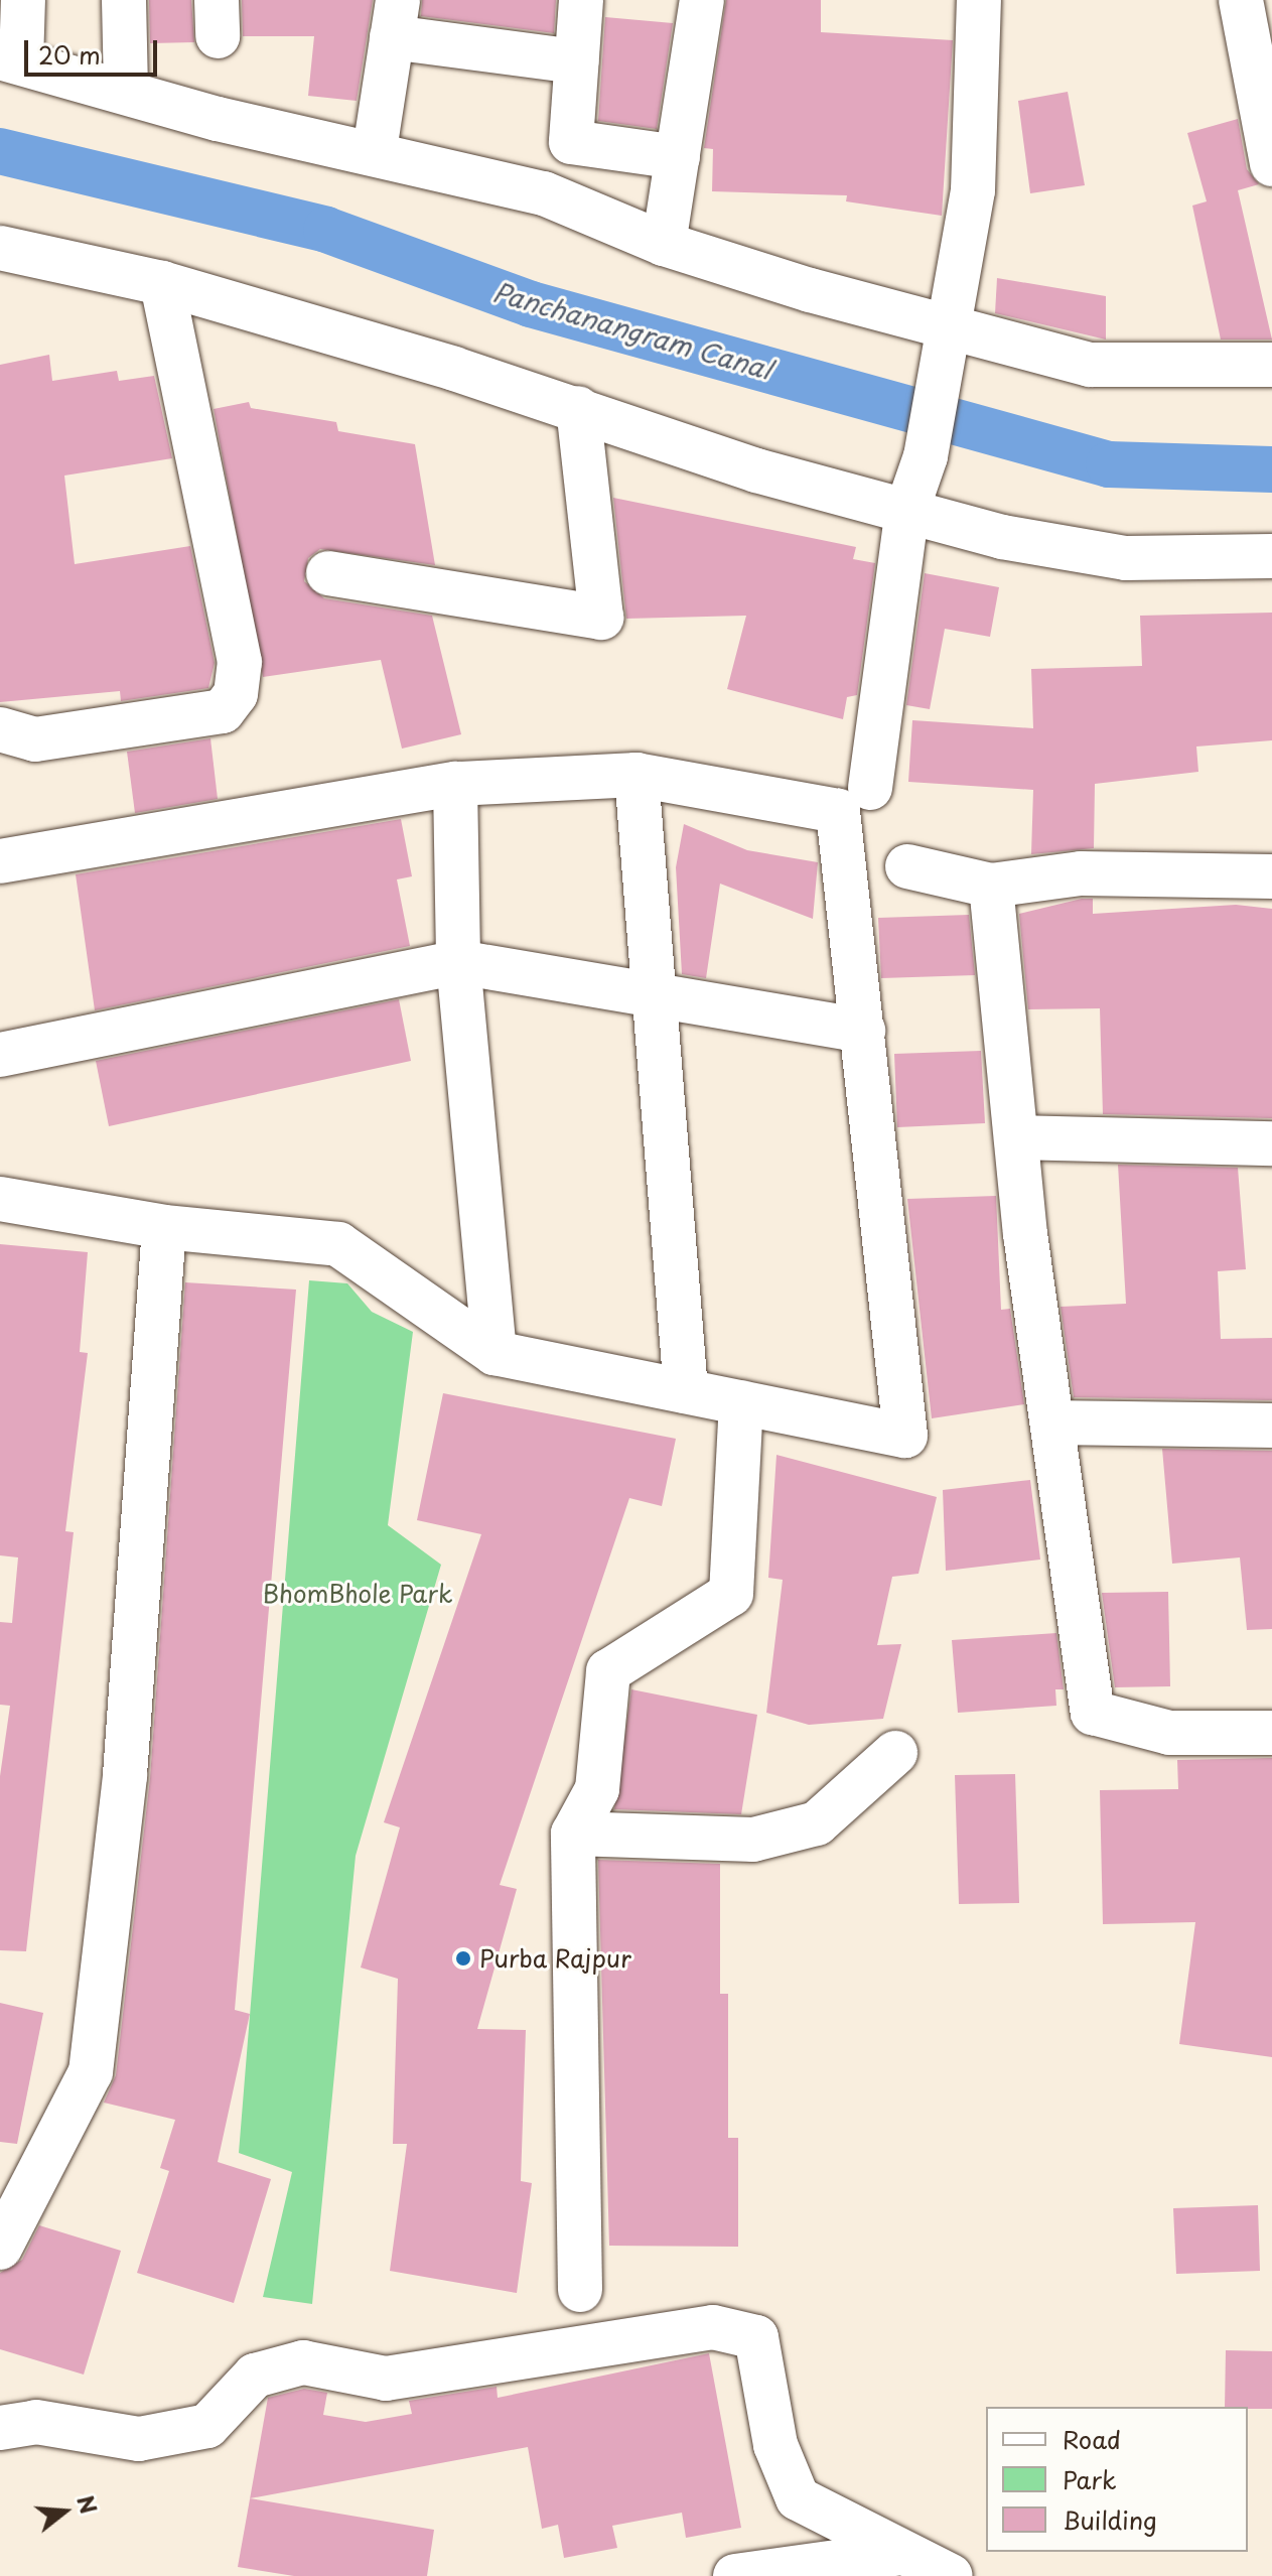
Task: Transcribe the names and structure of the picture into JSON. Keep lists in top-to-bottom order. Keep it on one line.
{"water":["Panchanangram Canal"],"parks":["BhomBhole Park"],"places":["Purba Rajpur"],"legend":["Road","Park","Building"],"scale_bar":"20 m","north":"right"}
